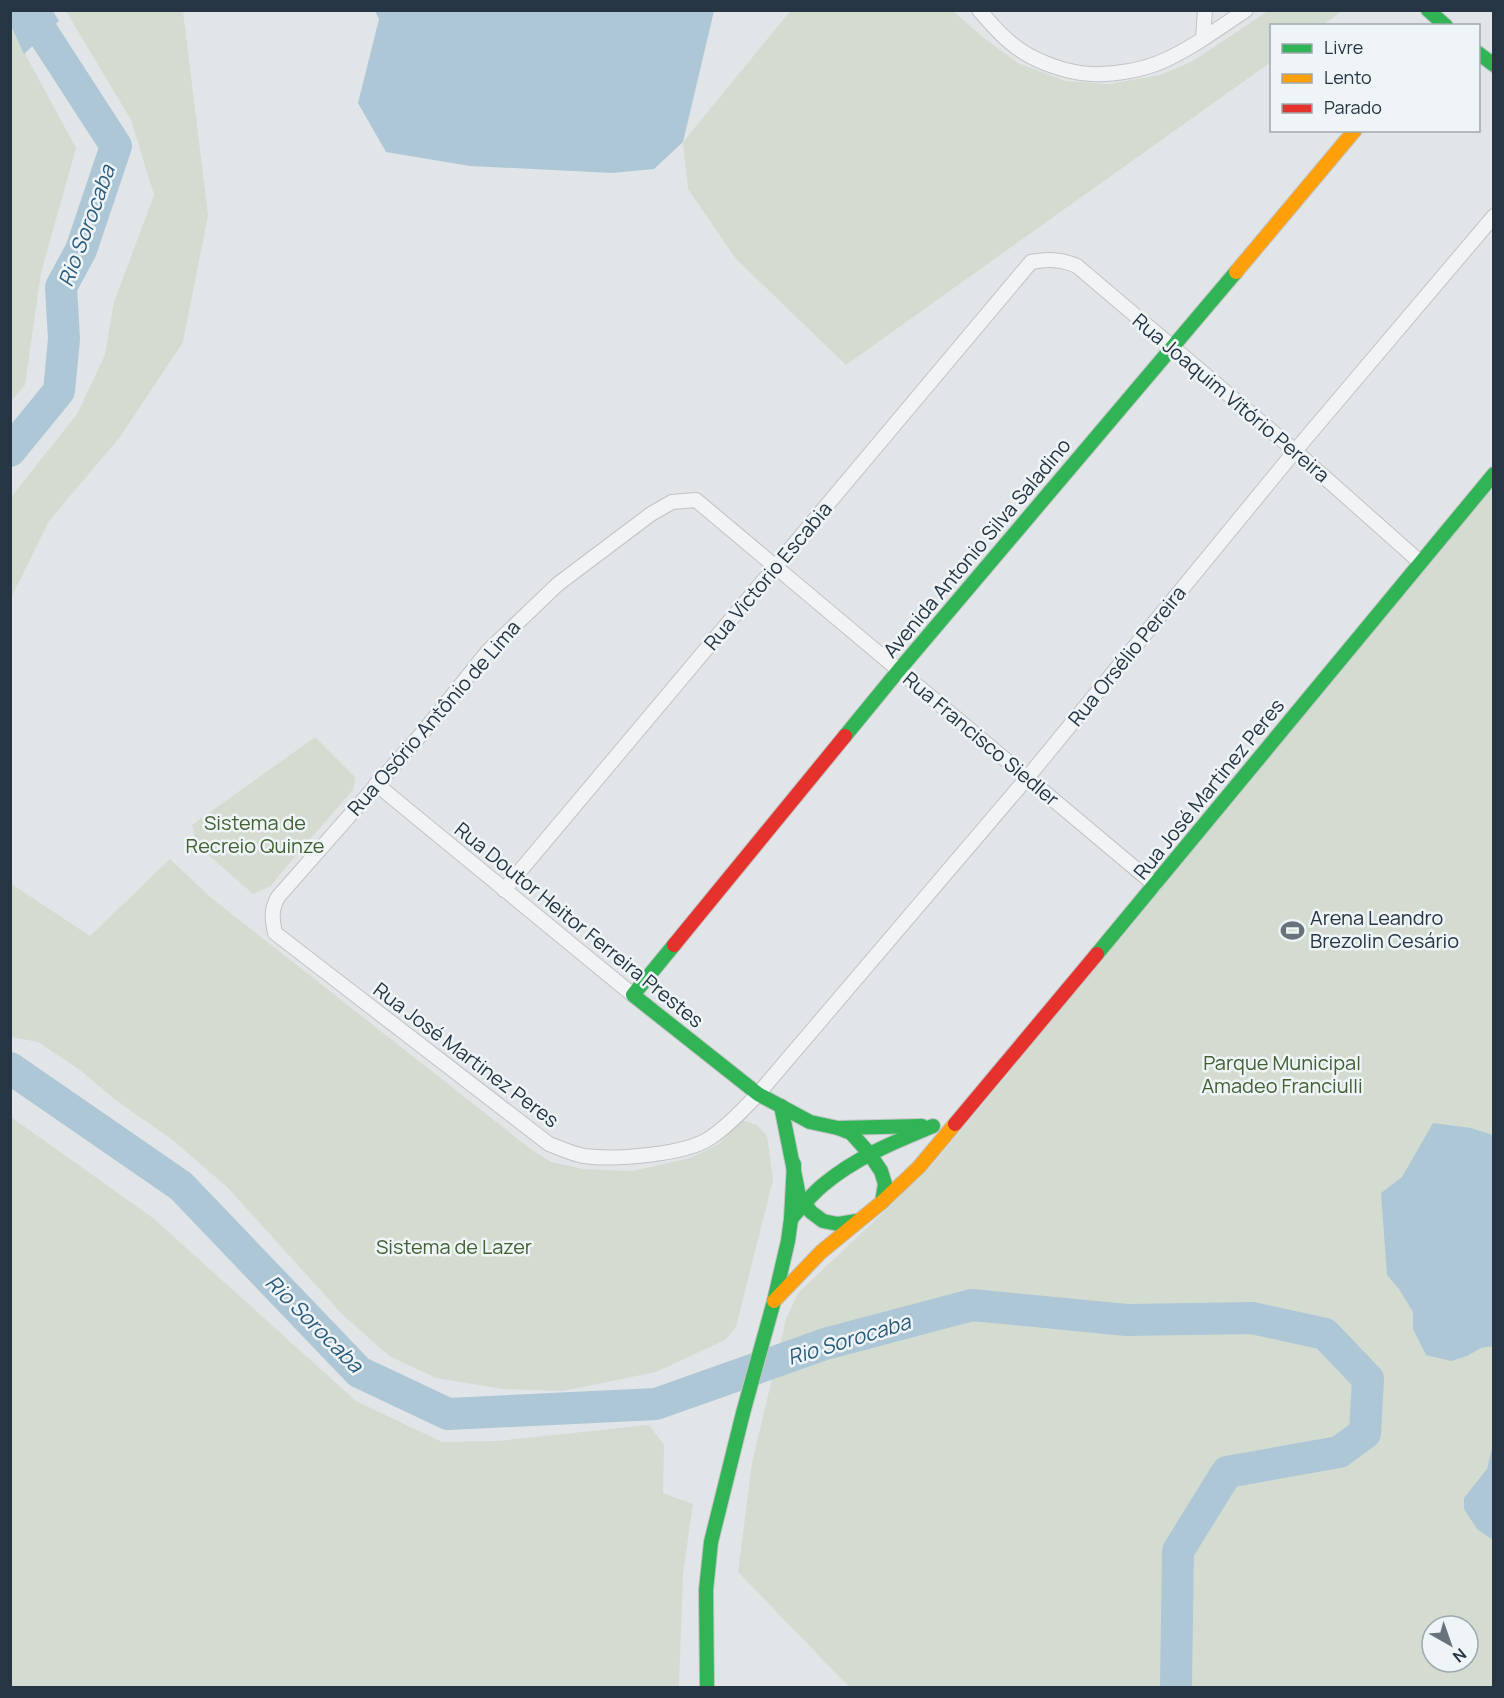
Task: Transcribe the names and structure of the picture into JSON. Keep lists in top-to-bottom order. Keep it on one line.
{"streets":{"main road":["Avenida Antonio Silva Saladino","Rua José Martinez Peres","Rua Doutor Heitor Ferreira Prestes"],"street":["Rua Joaquim Vitório Pereira","Rua Victorio Escabia","Rua Orsélio Pereira","Rua Osório Antônio de Lima","Rua Francisco Siedler"]},"crossings":[["Rua Joaquim Vitório Pereira","Avenida Antonio Silva Saladino"],["Rua Joaquim Vitório Pereira","Rua Victorio Escabia"],["Rua Joaquim Vitório Pereira","Rua Orsélio Pereira"],["Rua Joaquim Vitório Pereira","Rua José Martinez Peres"],["Avenida Antonio Silva Saladino","Rua Francisco Siedler"],["Avenida Antonio Silva Saladino","Rua Doutor Heitor Ferreira Prestes"],["Rua Victorio Escabia","Rua Francisco Siedler"],["Rua Victorio Escabia","Rua Doutor Heitor Ferreira Prestes"],["Rua Orsélio Pereira","Rua Francisco Siedler"],["Rua Orsélio Pereira","Rua José Martinez Peres"],["Rua Orsélio Pereira","Rua Doutor Heitor Ferreira Prestes"],["Rua Osório Antônio de Lima","Rua Francisco Siedler"],["Rua Osório Antônio de Lima","Rua José Martinez Peres"],["Rua Osório Antônio de Lima","Rua Doutor Heitor Ferreira Prestes"],["Rua Francisco Siedler","Rua José Martinez Peres"],["Rua José Martinez Peres","Rua Doutor Heitor Ferreira Prestes"]],"water":["Rio Sorocaba"],"parks":["Sistema de Recreio Quinze","Parque Municipal Amadeo Franciulli","Sistema de Lazer"],"places":{"sports":["Arena Leandro Brezolin Cesário"]},"legend":["Livre","Lento","Parado"],"north":"bottom right"}
